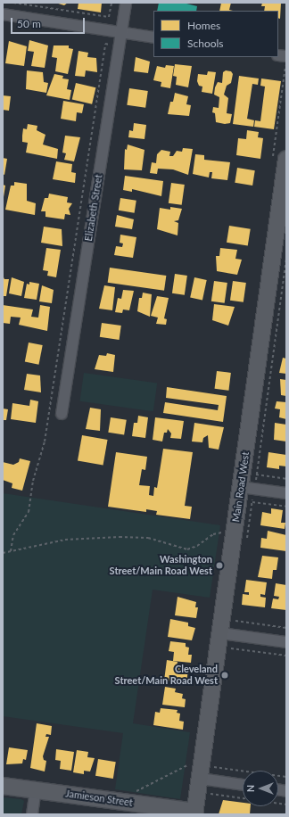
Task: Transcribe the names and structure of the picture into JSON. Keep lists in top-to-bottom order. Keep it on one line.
{"streets":{"main road":["Main Road West","Jamieson Street"],"street":["Elizabeth Street"]},"crossings":[["Main Road West","Jamieson Street"]],"places":["Washington Street/Main Road West","Cleveland Street/Main Road West"],"legend":["Homes","Schools"],"scale_bar":"50 m","north":"left"}
